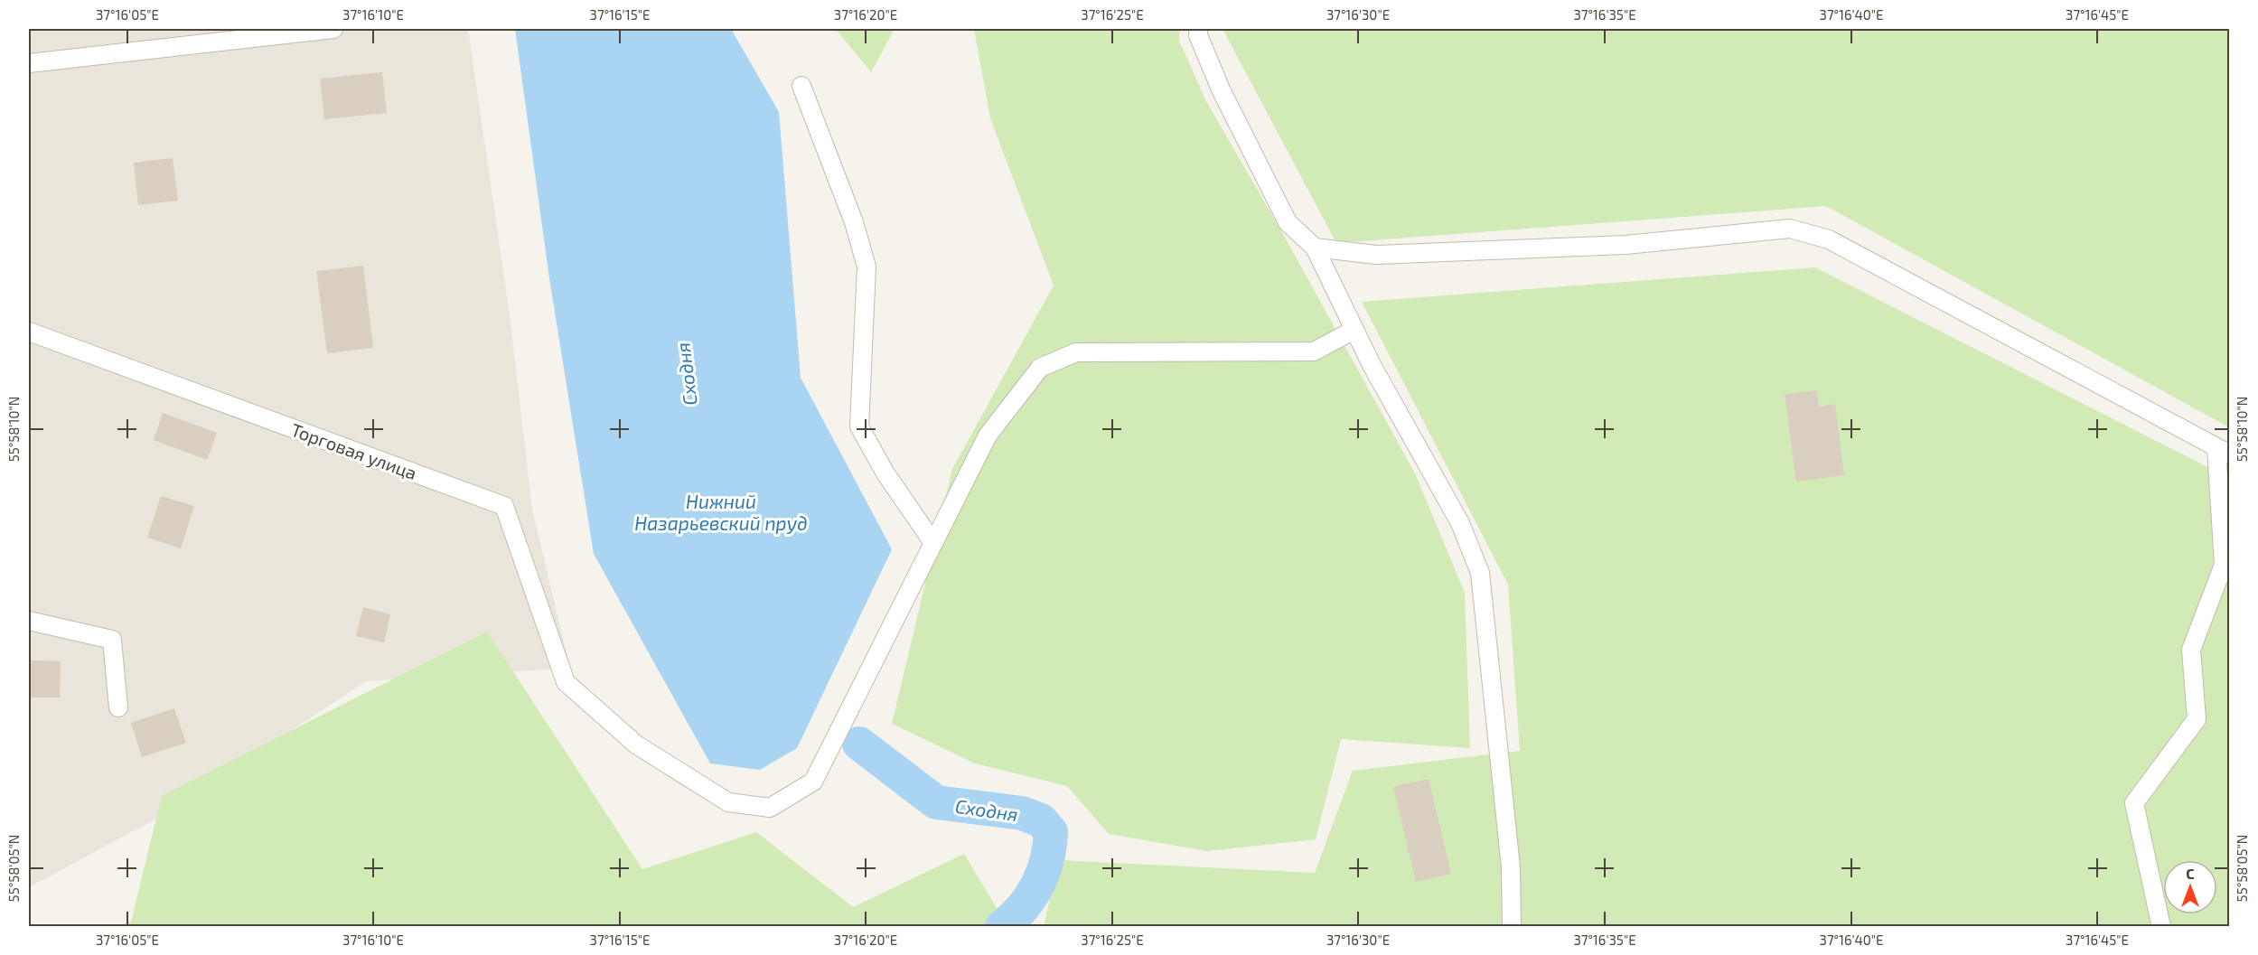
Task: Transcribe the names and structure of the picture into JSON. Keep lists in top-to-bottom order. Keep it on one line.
{"streets":{"street":["Торговая улица"]},"water":["Сходня","Нижний Назарьевский пруд"],"north":"top","coordinates":["37°16'05\"E","37°16'10\"E","37°16'15\"E","37°16'20\"E","37°16'25\"E","37°16'30\"E","37°16'35\"E","37°16'40\"E","37°16'45\"E","55°58'10\"N","55°58'05\"N"]}
